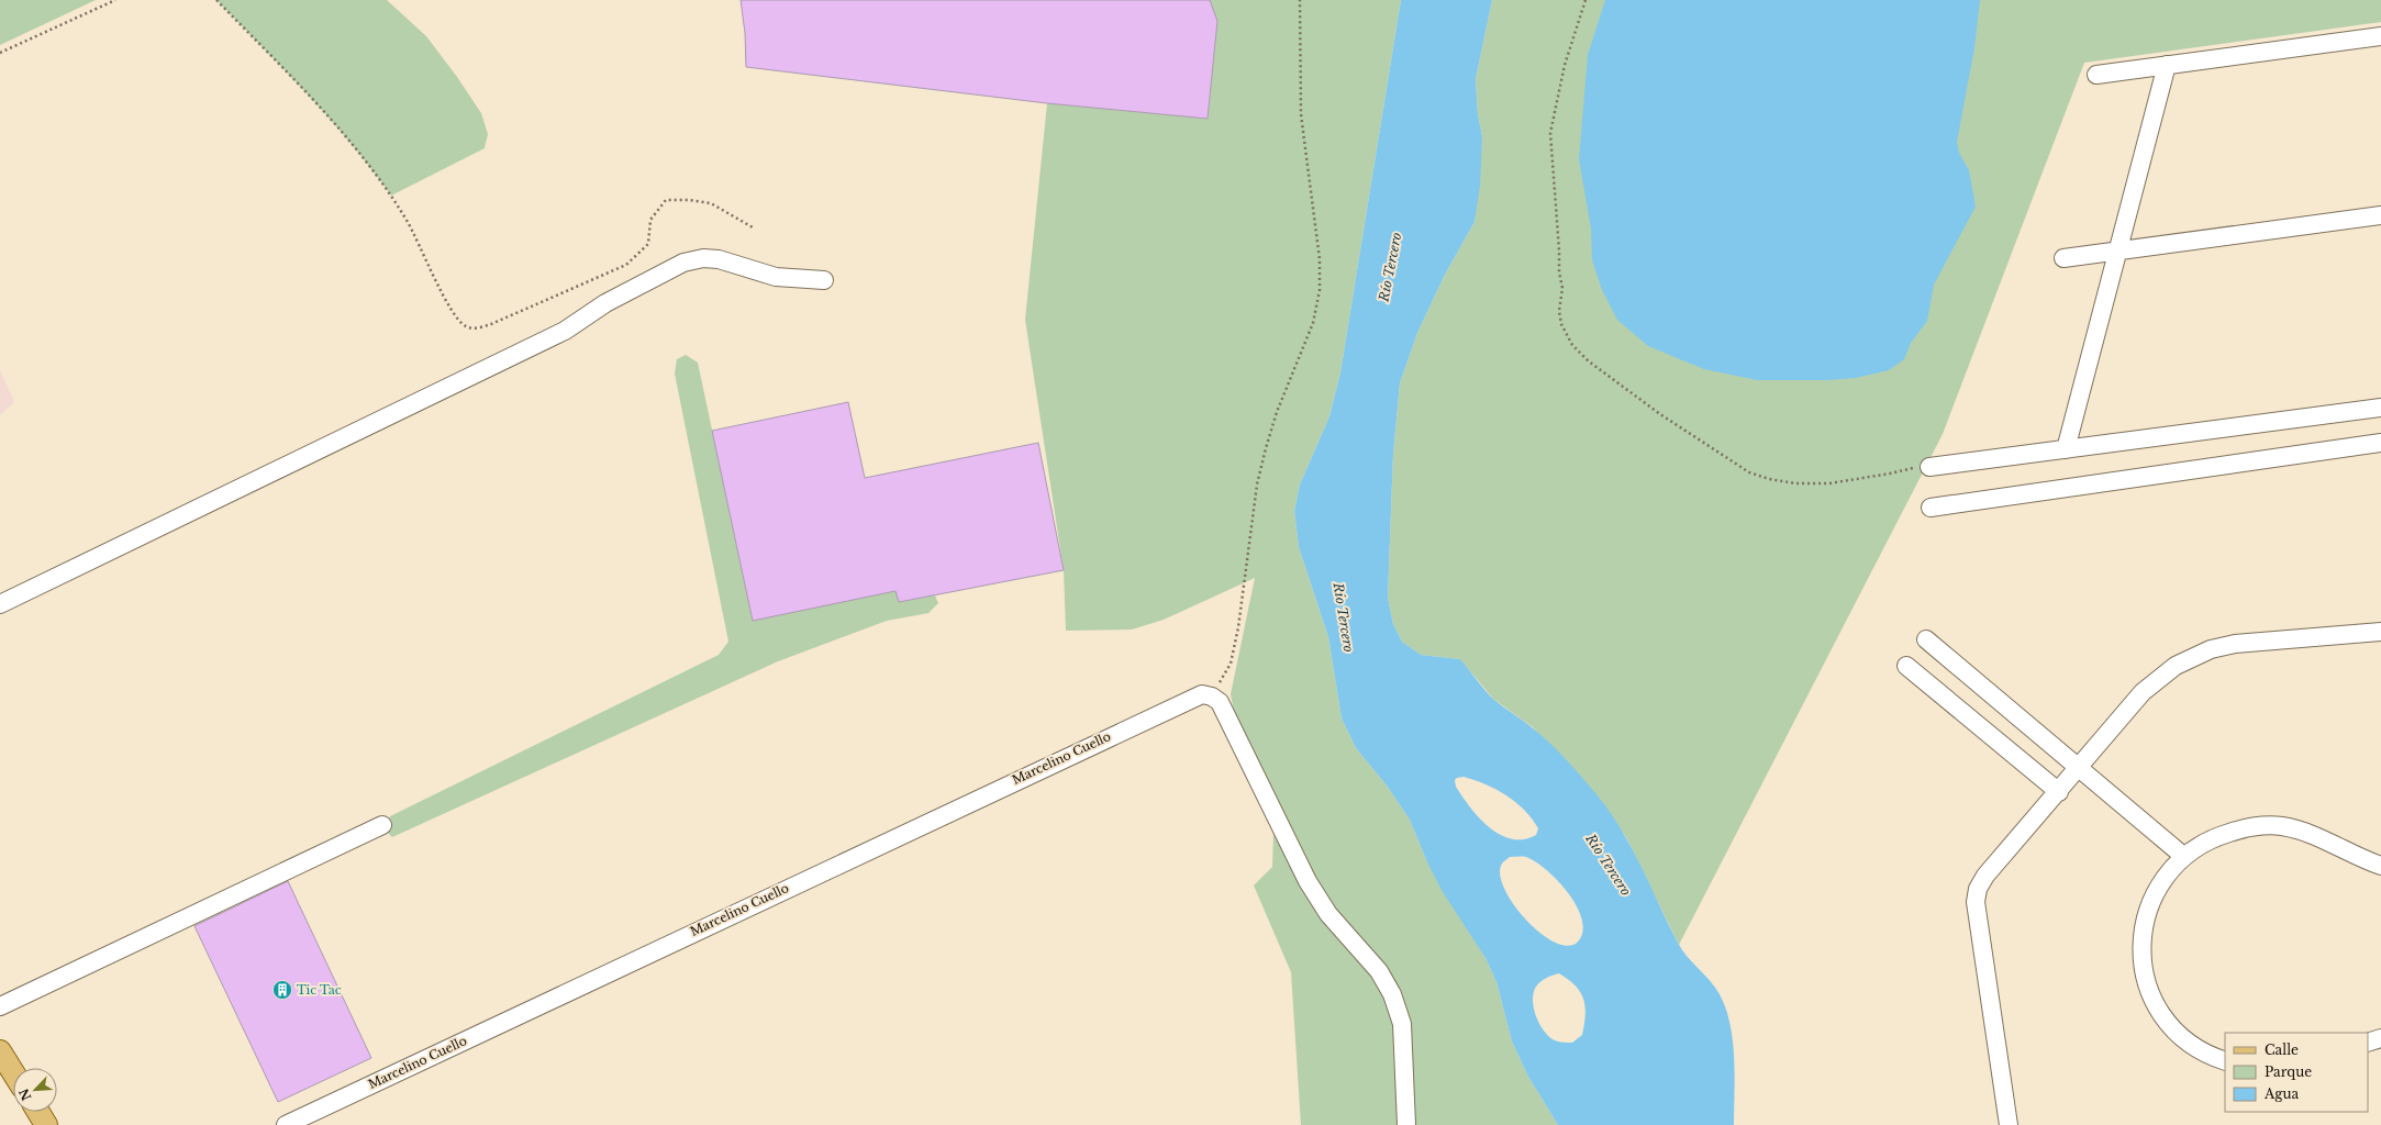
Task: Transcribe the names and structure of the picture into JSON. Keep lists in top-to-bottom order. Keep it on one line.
{"streets":{"street":["Marcelino Cuello"]},"water":["Río Tercero"],"places":{"building":["Tic Tac"]},"legend":["Calle","Parque","Agua"],"north":"bottom left"}
